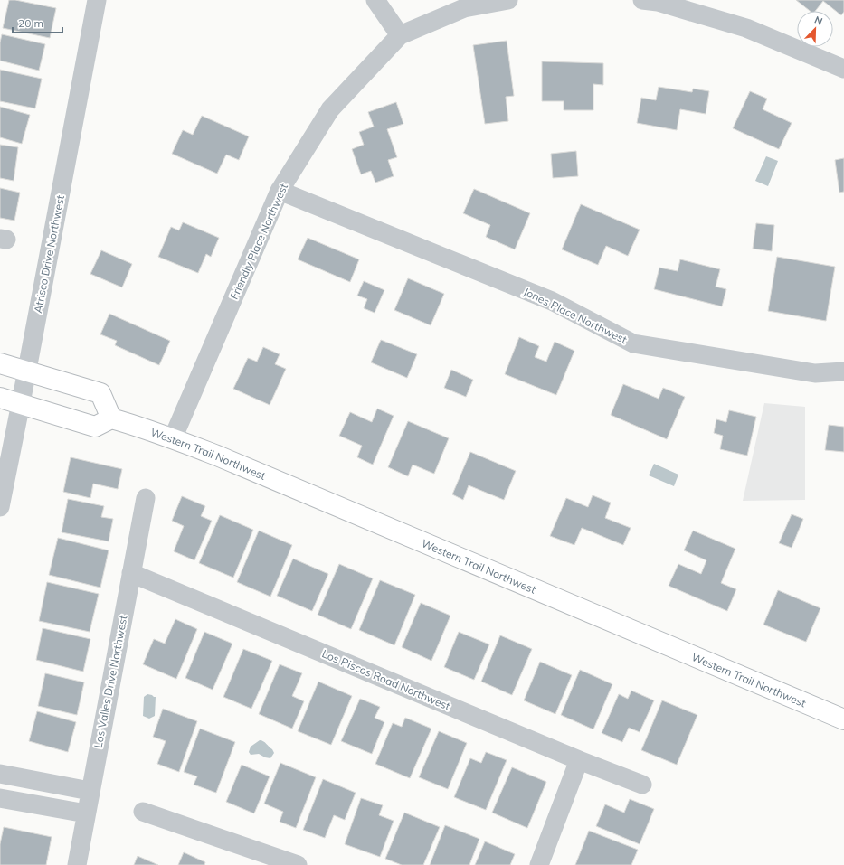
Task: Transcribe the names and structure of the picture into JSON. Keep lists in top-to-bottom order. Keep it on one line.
{"streets":{"main road":["Western Trail Northwest"],"street":["Friendly Place Northwest","Atrisco Drive Northwest","Jones Place Northwest","Los Riscos Road Northwest","Los Valles Drive Northwest"]},"crossings":[["Friendly Place Northwest","Jones Place Northwest"],["Friendly Place Northwest","Western Trail Northwest"],["Los Riscos Road Northwest","Los Valles Drive Northwest"]],"scale_bar":"20 m","north":"top right"}
